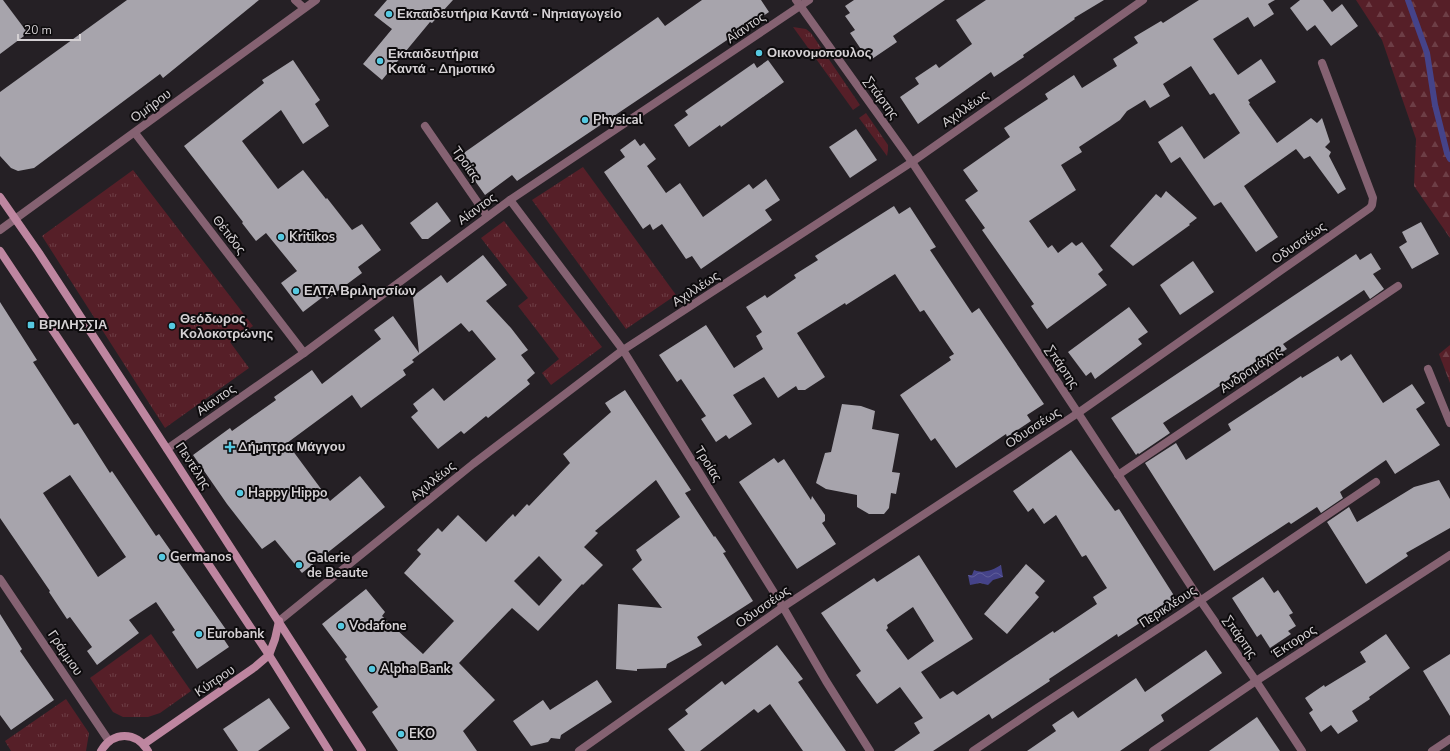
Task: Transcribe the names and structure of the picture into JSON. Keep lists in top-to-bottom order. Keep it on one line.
{"streets":{"main road":["Πεντέλης","Κύπρου"],"street":["Αίαντος","Σπάρτης","Ομήρου","Αχιλλέως","Τροίας","Θέτιδος","Οδυσσέως","Ανδρομάχης","Περικλέους","Έκτορος","Γράμμου"]},"crossings":[["Αίαντος","Σπάρτης"],["Αίαντος","Τροίας"],["Αίαντος","Θέτιδος"],["Αίαντος","Πεντέλης"],["Σπάρτης","Αχιλλέως"],["Σπάρτης","Οδυσσέως"],["Σπάρτης","Ανδρομάχης"],["Σπάρτης","Περικλέους"],["Σπάρτης","Έκτορος"],["Ομήρου","Θέτιδος"],["Ομήρου","Πεντέλης"],["Αχιλλέως","Τροίας"],["Αχιλλέως","Πεντέλης"],["Αχιλλέως","Κύπρου"],["Τροίας","Οδυσσέως"],["Πεντέλης","Κύπρου"]],"places":{"other":["Εκπαιδευτήρια Καντά - Νηπιαγωγείο","Οικονομοπουλος","Εκπαιδευτήρια Καντά - Δημοτικό","Physical","Kritikos","ΕΛΤΑ Βριλησσίων","Θεόδωρος Κολοκοτρώνης","Happy Hippo","Germanos","Galerie de Beaute","Vodafone","Eurobank","Alpha Bank","EKO"],"transit":["ΒΡΙΛΗΣΣΙΑ"],"health":["Δήμητρα Μάγγου"]},"scale_bar":"20 m"}
